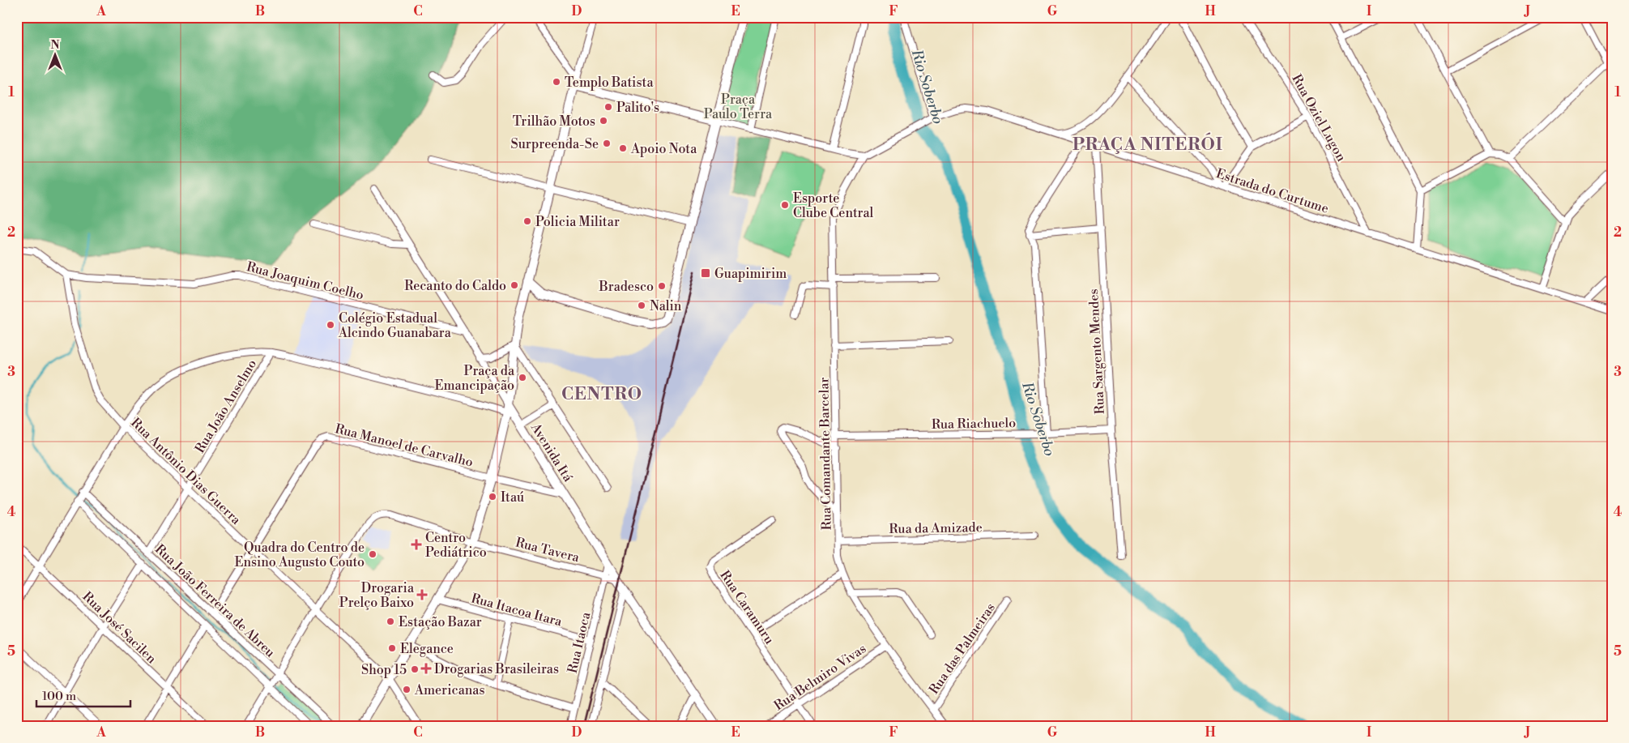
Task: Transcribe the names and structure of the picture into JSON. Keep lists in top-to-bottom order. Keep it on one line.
{"streets":{"main road":["Avenida Itá"],"street":["Rua Oziel Lugon","Estrada do Curtume","Rua Joaquim Coelho","Rua Sargento Mendes","Rua João Anselmo","Rua Riachuelo","Rua Manoel de Carvalho","Rua Comandante Barcelar","Rua Antônio Dias Guerra","Rua da Amizade","Rua Tavera","Rua João Ferreira de Abreu","Rua Caramuru","Rua Itacoa Itara","Rua José Sacilen","Rua Itaoca","Rua das Palmeiras","Rua Belmiro Vivas"]},"crossings":[["Rua Oziel Lugon","Estrada do Curtume"],["Estrada do Curtume","Rua Sargento Mendes"],["Estrada do Curtume","Rua Comandante Barcelar"],["Rua Joaquim Coelho","Avenida Itá"],["Rua Joaquim Coelho","Rua Antônio Dias Guerra"],["Rua Sargento Mendes","Rua Riachuelo"],["Rua João Anselmo","Rua Antônio Dias Guerra"],["Rua João Anselmo","Rua João Ferreira de Abreu"],["Rua Riachuelo","Rua Comandante Barcelar"],["Rua Manoel de Carvalho","Rua Antônio Dias Guerra"],["Rua Manoel de Carvalho","Rua João Ferreira de Abreu"],["Avenida Itá","Rua Tavera"],["Avenida Itá","Rua Itaoca"],["Rua Comandante Barcelar","Rua da Amizade"],["Rua Comandante Barcelar","Rua das Palmeiras"],["Rua Comandante Barcelar","Rua Belmiro Vivas"],["Rua Antônio Dias Guerra","Rua Tavera"],["Rua Tavera","Rua João Ferreira de Abreu"],["Rua Tavera","Rua Itaoca"],["Rua Caramuru","Rua Belmiro Vivas"],["Rua Itacoa Itara","Rua Itaoca"]],"districts":["PRAÇA NITERÓI","CENTRO"],"water":["Rio Soberbo"],"parks":["Praça Paulo Terra"],"places":{"other":["Templo Batista","Palito's","Trilhão Motos","Surpreenda-Se","Apoio Nota","Esporte Clube Central","Policia Militar","Recanto do Caldo","Bradesco","Nalin","Colégio Estadual Alcindo Guanabara","Praça da Emancipação","Itaú","Quadra do Centro de Ensino Augusto Couto","Estação Bazar","Elegance","Shop 15","Americanas"],"transit":["Guapimirim"],"health":["Centro Pediátrico","Drogaria Prelço Baixo","Drogarias Brasileiras"]},"scale_bar":"100 m","north":"top","grid":{"columns":["A","B","C","D","E","F","G","H","I","J"],"rows":["1","2","3","4","5"]}}
